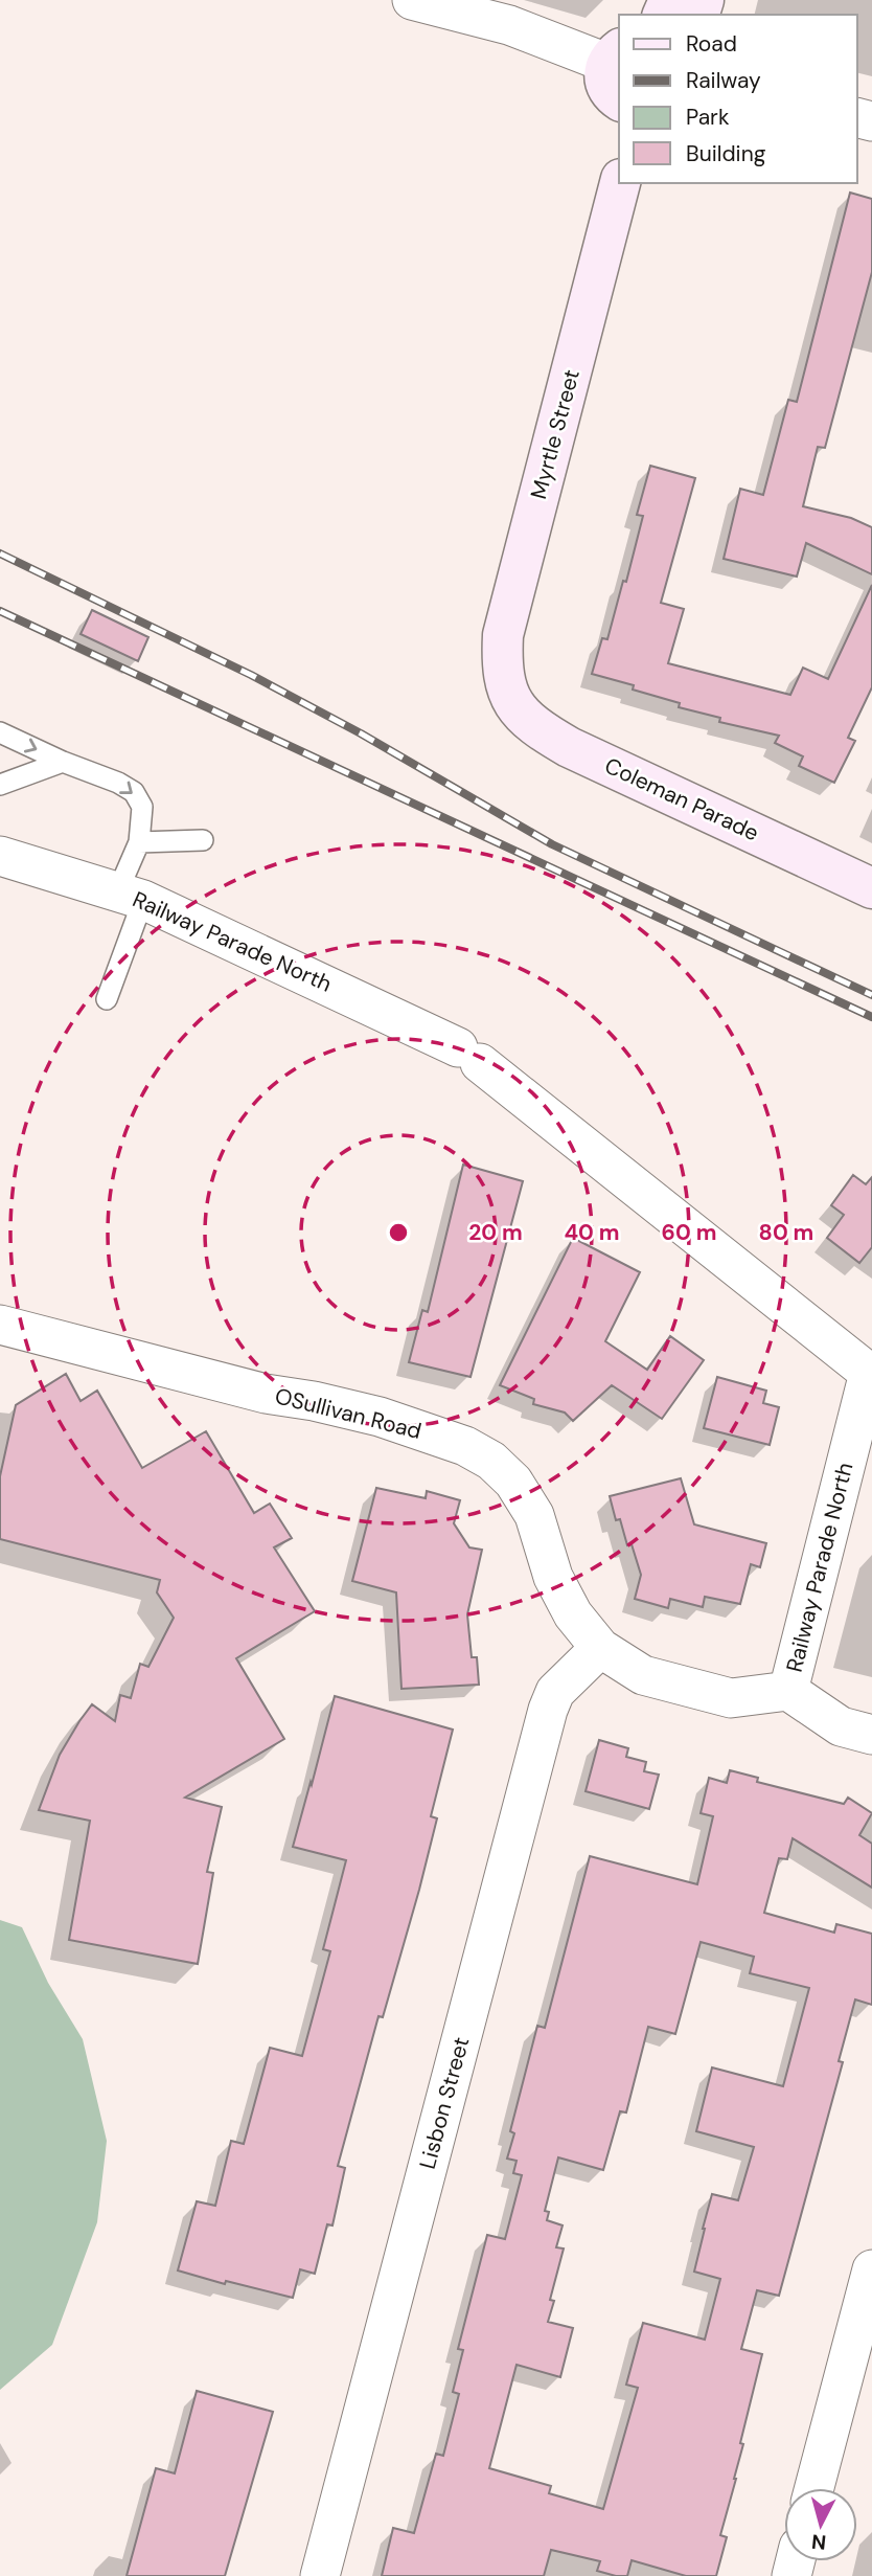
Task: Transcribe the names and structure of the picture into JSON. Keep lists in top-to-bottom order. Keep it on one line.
{"streets":{"street":["Myrtle Street","Coleman Parade","Railway Parade North","OSullivan Road","Lisbon Street"]},"crossings":[["Myrtle Street","Coleman Parade"],["Railway Parade North","OSullivan Road"],["OSullivan Road","Lisbon Street"]],"legend":["Road","Railway","Park","Building"],"north":"bottom","rings":["20 m","40 m","60 m","80 m"]}
